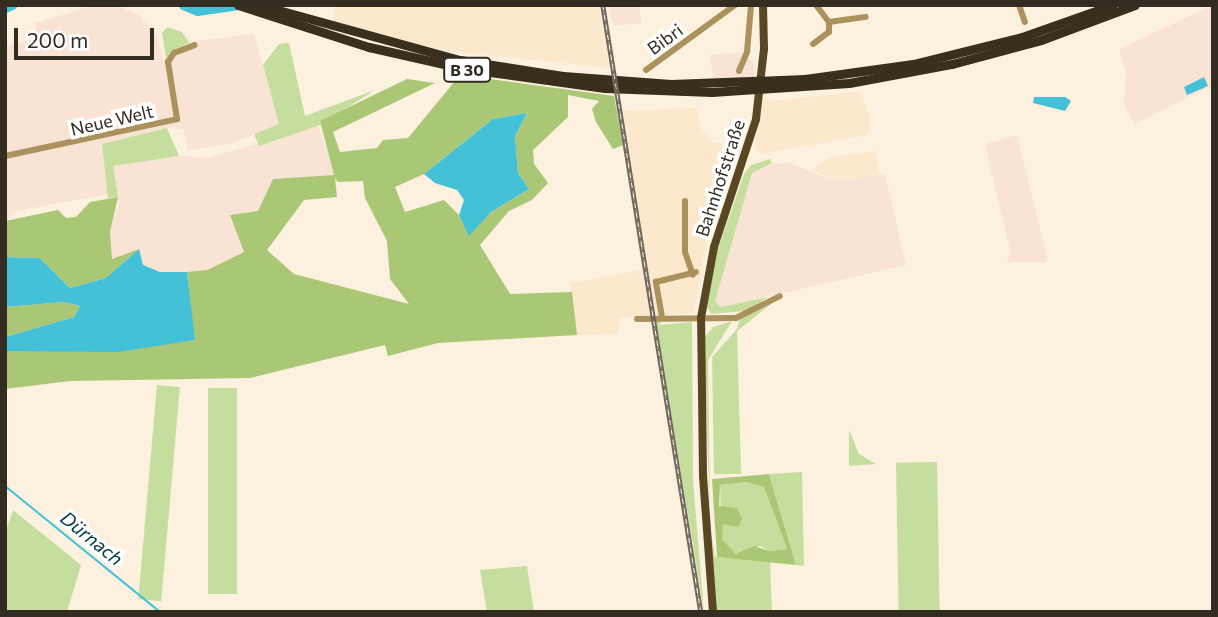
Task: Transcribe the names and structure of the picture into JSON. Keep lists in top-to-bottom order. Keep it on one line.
{"streets":{"highway":["B 30"],"main road":["Bahnhofstraße"],"street":["Bibri","Neue Welt"]},"water":["Dürnach"],"scale_bar":"200 m"}
